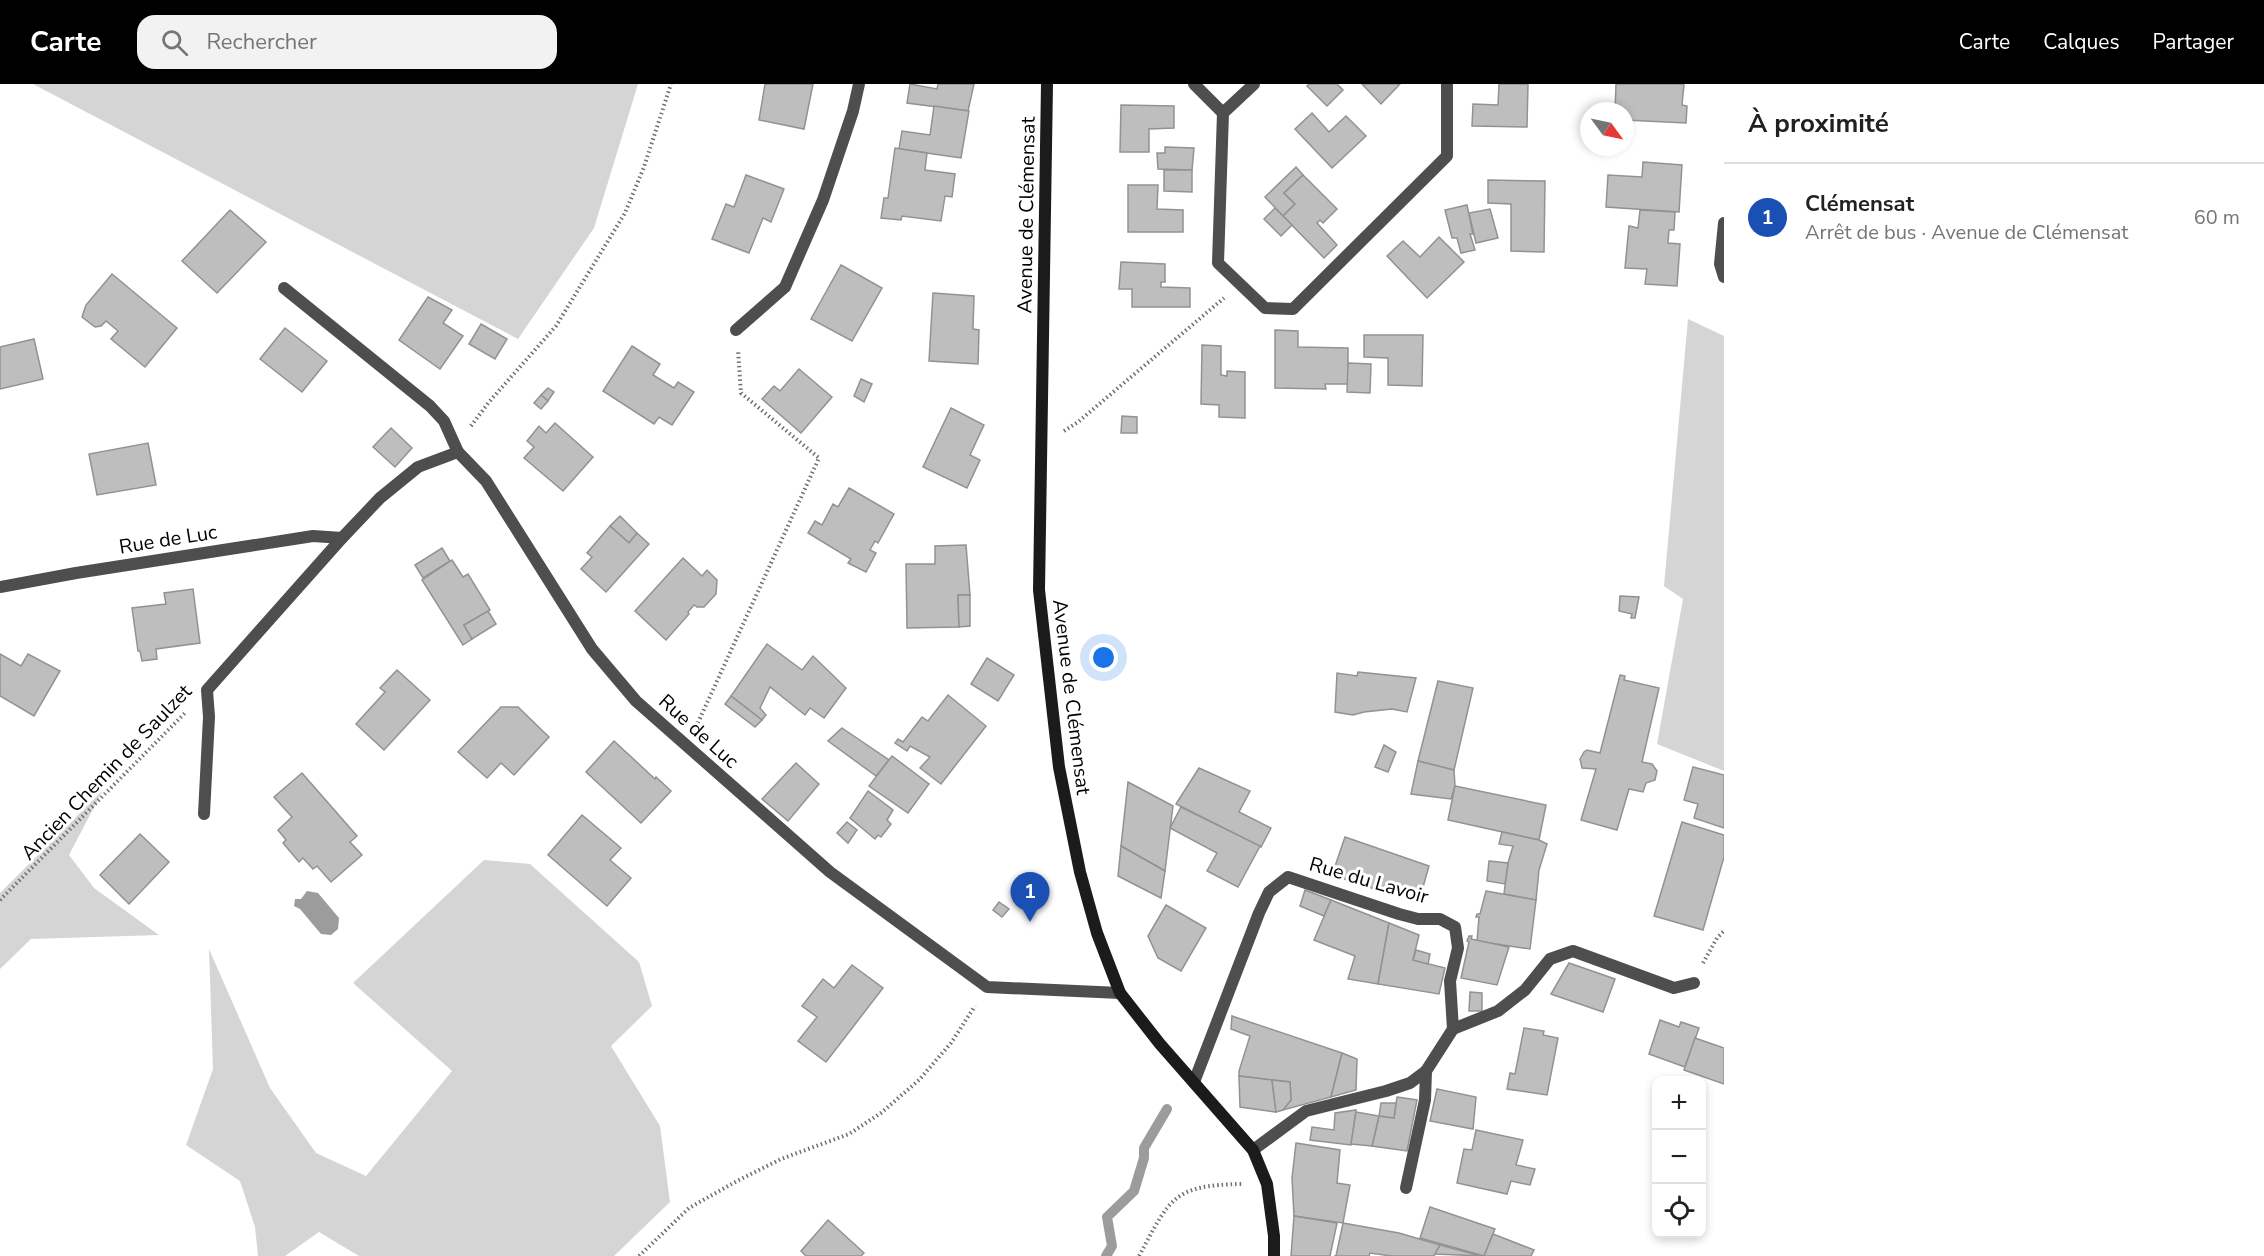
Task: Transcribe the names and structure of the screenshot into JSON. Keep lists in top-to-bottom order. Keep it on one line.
{"streets":{"main road":["Avenue de Clémensat"],"street":["Rue de Luc","Rue du Lavoir"],"path":["Ancien Chemin de Saulzet"]},"crossings":[["Avenue de Clémensat","Rue du Lavoir"]],"north":"bottom right","page":{"header":"Carte","search":"Rechercher","nav":["Carte","Calques","Partager"],"heading":"À proximité","list":[{"mark":"1","name":"Clémensat","note":"Arrêt de bus · Avenue de Clémensat","value":"60 m"}],"pins":"1","map_buttons":["+","−"]}}
